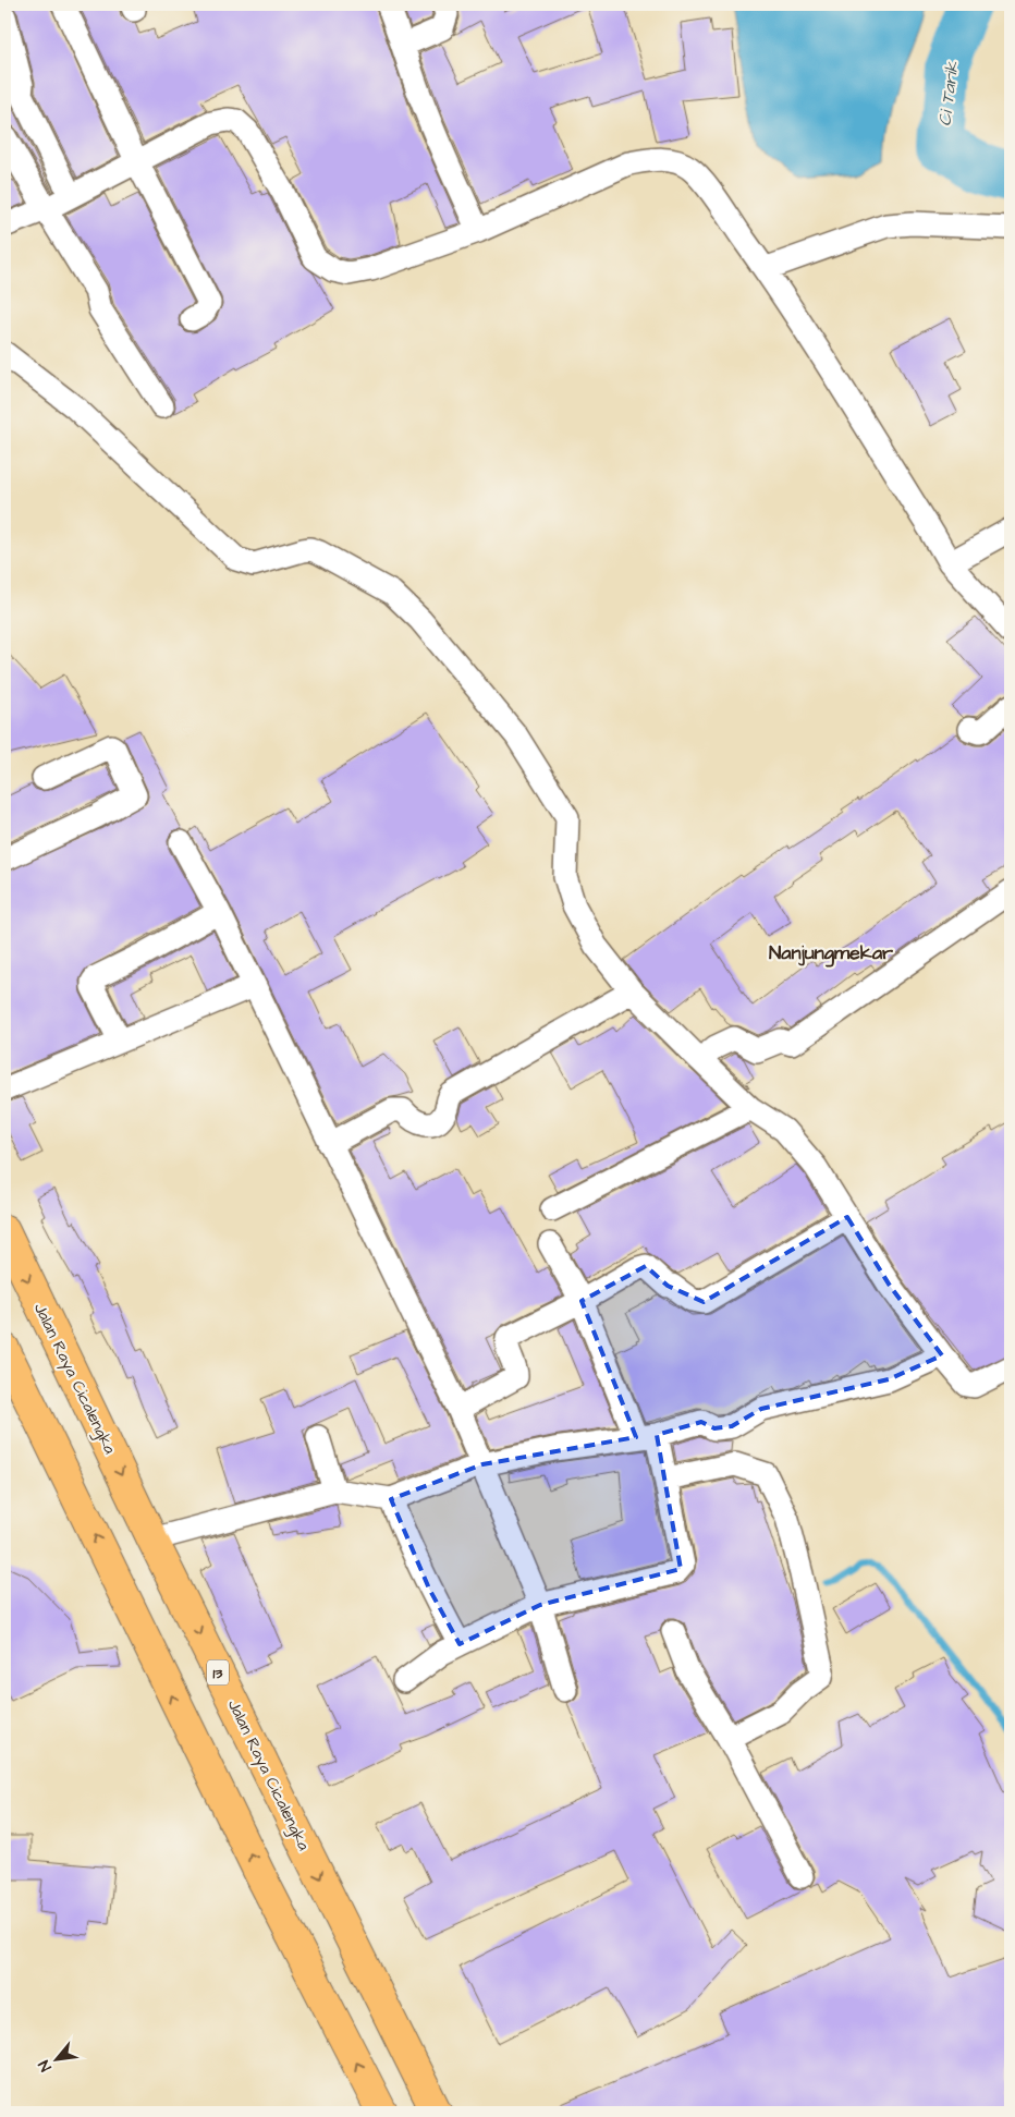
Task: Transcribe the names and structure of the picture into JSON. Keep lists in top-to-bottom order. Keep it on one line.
{"streets":{"highway":["Jalan Raya Cicalengka","13"]},"districts":["Nanjungmekar"],"water":["Ci Tarik"],"north":"bottom left"}
